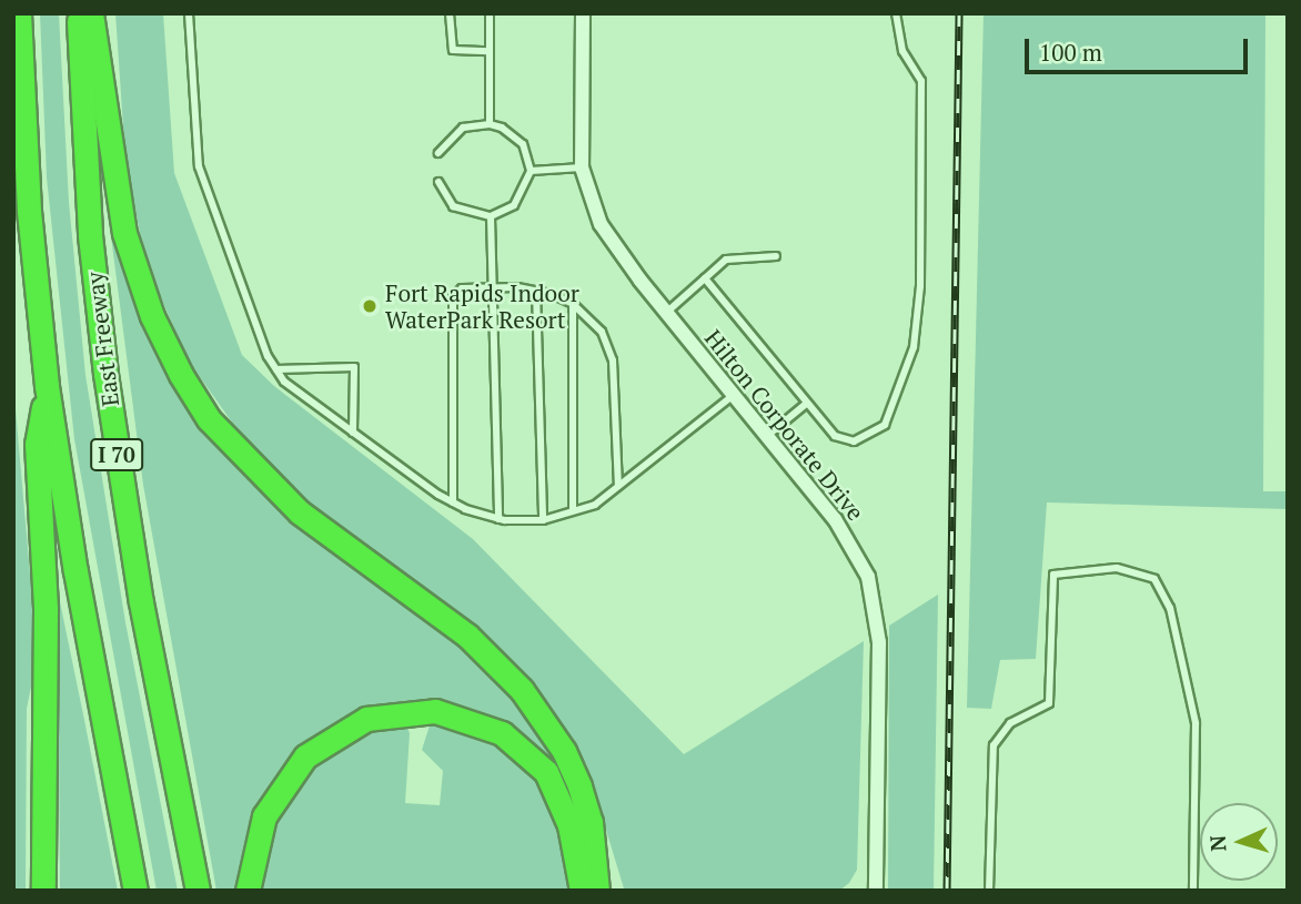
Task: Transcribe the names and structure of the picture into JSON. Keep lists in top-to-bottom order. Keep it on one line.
{"streets":{"highway":["East Freeway","I 70"],"street":["Hilton Corporate Drive"]},"places":["Fort Rapids Indoor WaterPark Resort"],"scale_bar":"100 m","north":"left"}
